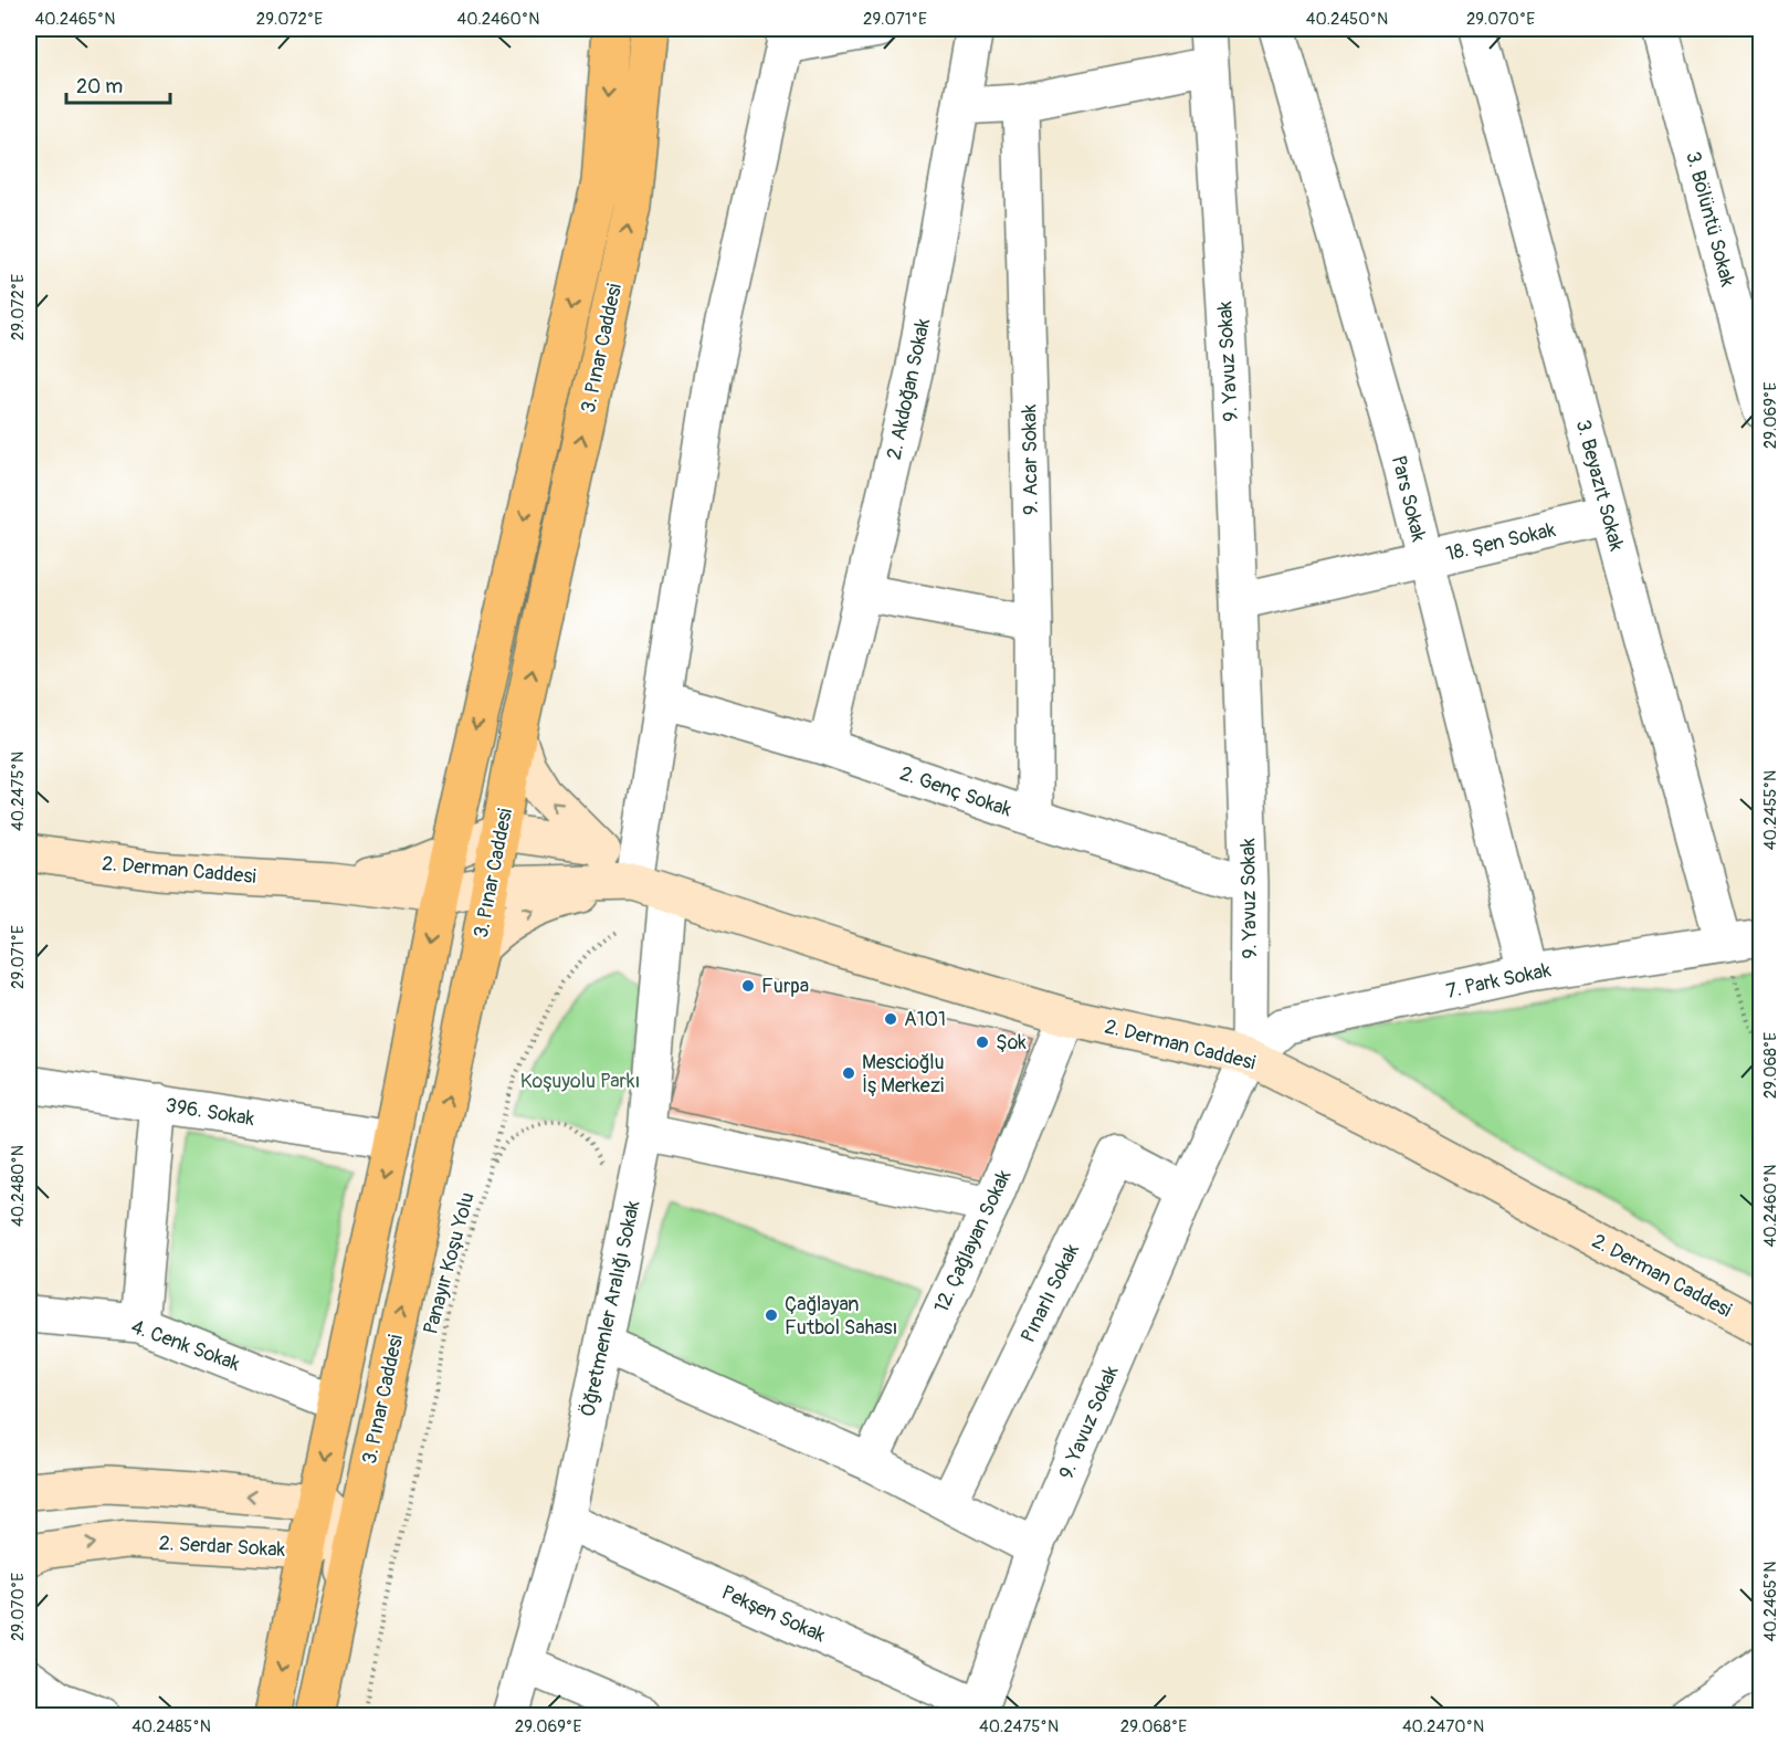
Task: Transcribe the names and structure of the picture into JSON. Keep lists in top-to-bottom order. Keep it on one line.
{"streets":{"main road":["3. Pınar Caddesi","2. Derman Caddesi","2. Serdar Sokak"],"street":["3. Bölüntü Sokak","9. Yavuz Sokak","2. Akdoğan Sokak","9. Acar Sokak","3. Beyazıt Sokak","Pars Sokak","18. Şen Sokak","2. Genç Sokak","7. Park Sokak","396. Sokak","12. Çağlayan Sokak","Pınarlı Sokak","Öğretmenler Aralığı Sokak","4. Cenk Sokak","Pekşen Sokak"],"path":["Panayır Koşu Yolu"]},"crossings":[["3. Pınar Caddesi","396. Sokak"],["3. Pınar Caddesi","4. Cenk Sokak"],["3. Pınar Caddesi","2. Serdar Sokak"],["9. Yavuz Sokak","18. Şen Sokak"],["9. Yavuz Sokak","2. Genç Sokak"],["9. Yavuz Sokak","2. Derman Caddesi"],["9. Yavuz Sokak","7. Park Sokak"],["9. Yavuz Sokak","Pınarlı Sokak"],["9. Yavuz Sokak","Pekşen Sokak"],["2. Akdoğan Sokak","2. Genç Sokak"],["9. Acar Sokak","2. Genç Sokak"],["3. Beyazıt Sokak","18. Şen Sokak"],["3. Beyazıt Sokak","7. Park Sokak"],["Pars Sokak","18. Şen Sokak"],["Pars Sokak","7. Park Sokak"],["2. Genç Sokak","Öğretmenler Aralığı Sokak"],["2. Derman Caddesi","7. Park Sokak"],["2. Derman Caddesi","12. Çağlayan Sokak"],["2. Derman Caddesi","Öğretmenler Aralığı Sokak"],["Öğretmenler Aralığı Sokak","Pekşen Sokak"]],"parks":["Koşuyolu Parkı"],"places":["Furpa","A101","Şok","Mescioğlu İş Merkezi","Çağlayan Futbol Sahası"],"scale_bar":"20 m","coordinates":["40.2465°N","29.072°E","40.2460°N","29.071°E","40.2450°N","29.070°E","29.069°E","40.2475°N","40.2455°N","29.068°E","40.2480°N","40.2485°N","40.2470°N"]}
